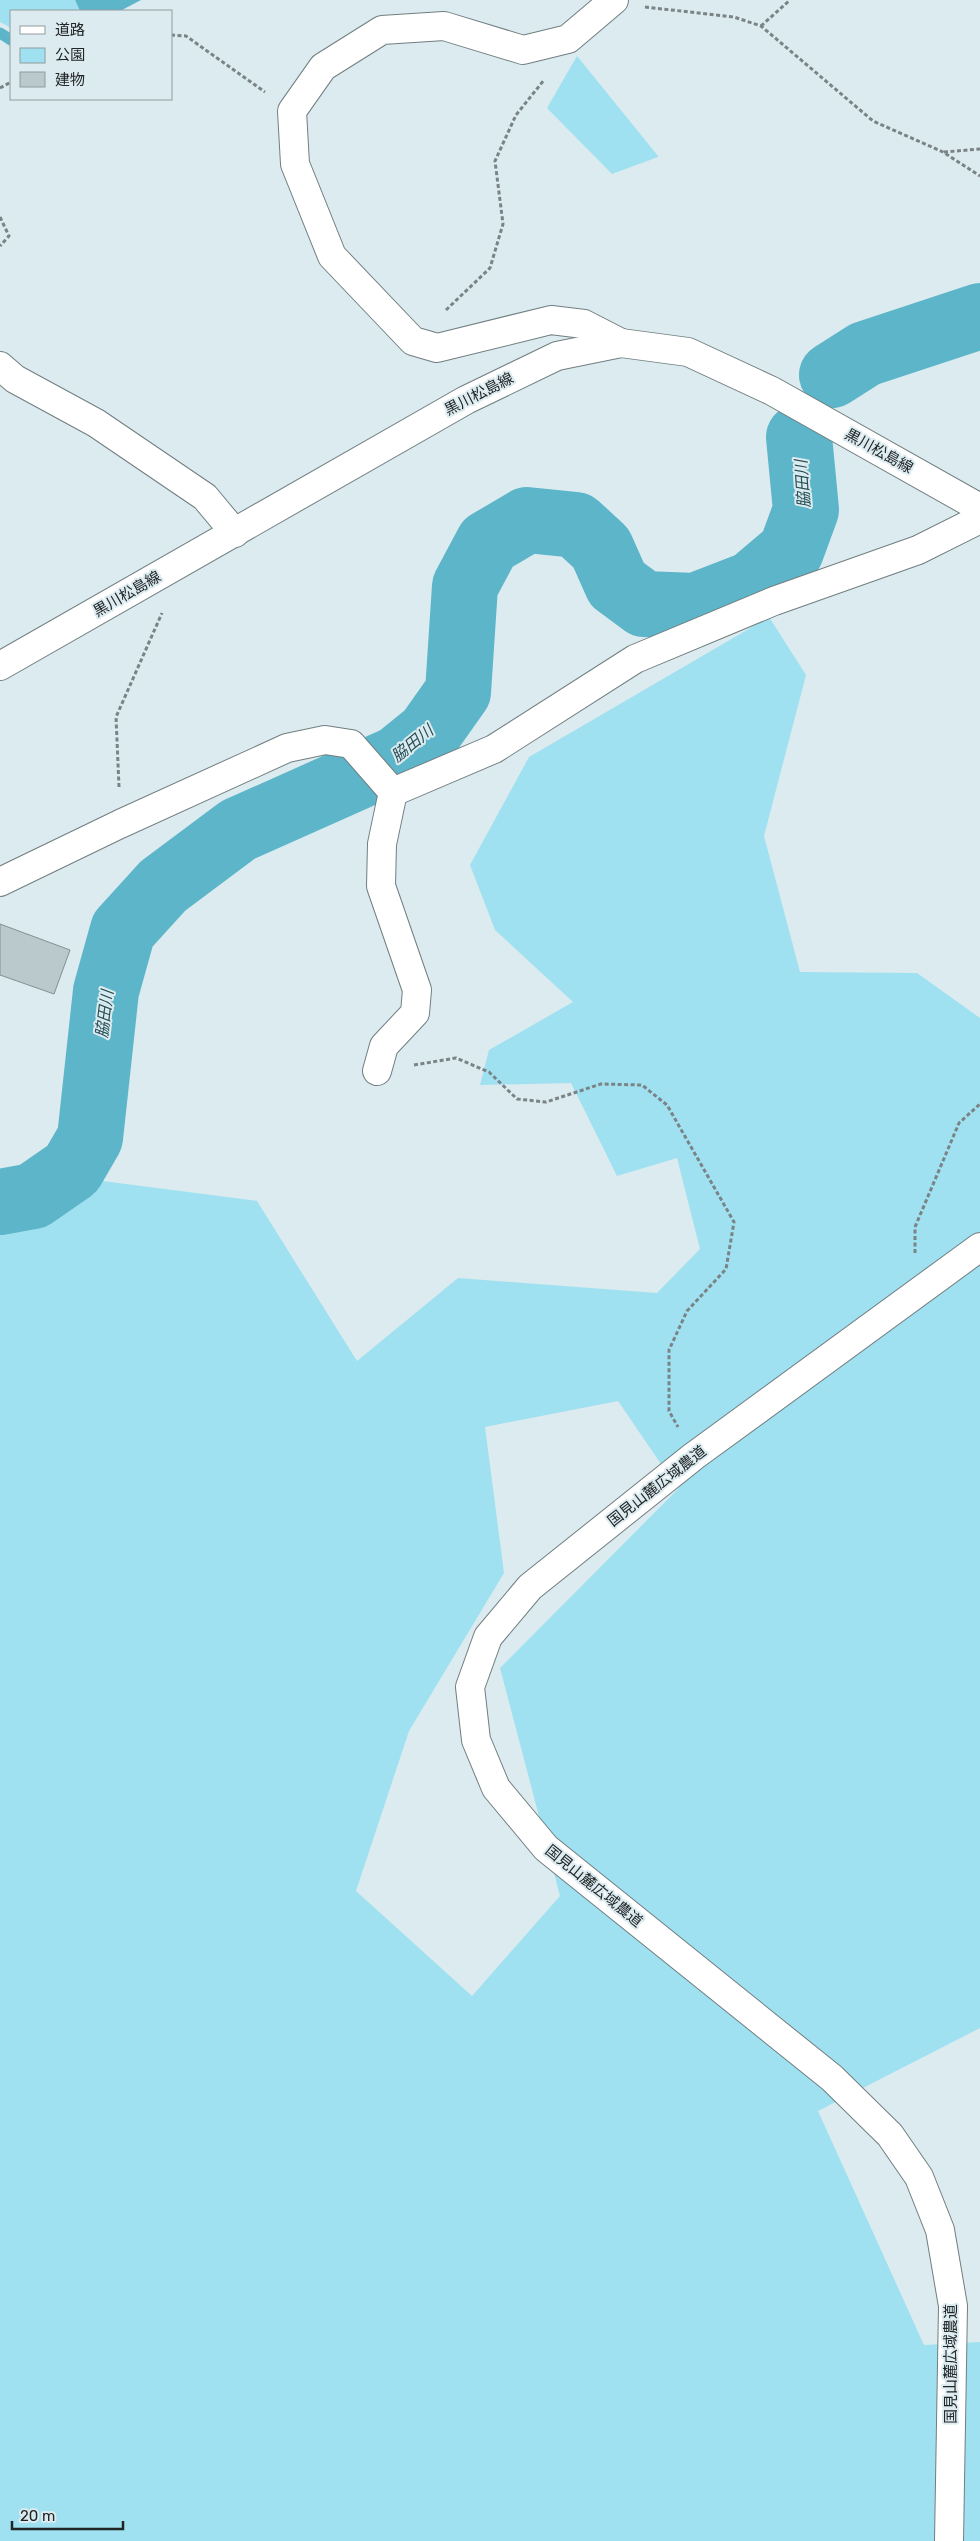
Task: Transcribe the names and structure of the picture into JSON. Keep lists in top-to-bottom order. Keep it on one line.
{"streets":{"street":["黒川松島線","国見山麓広域農道"]},"water":["脇田川"],"legend":["道路","公園","建物"],"scale_bar":"20 m"}
